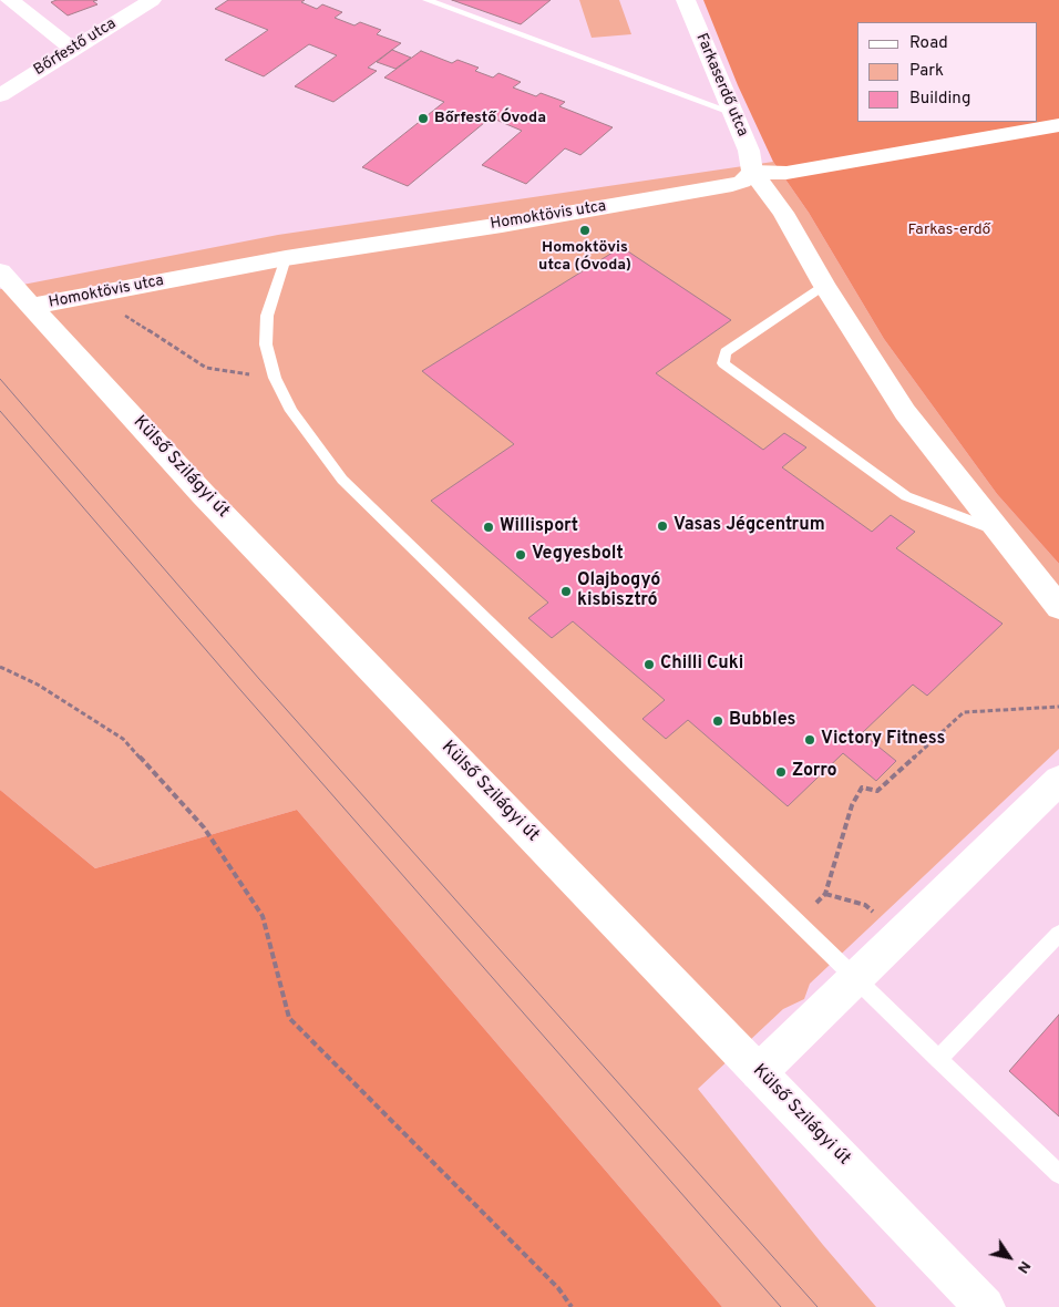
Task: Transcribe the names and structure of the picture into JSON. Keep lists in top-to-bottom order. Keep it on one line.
{"streets":{"street":["Bőrfestő utca","Farkaserdő utca","Homoktövis utca","Külső Szilágyi út"]},"crossings":[["Farkaserdő utca","Homoktövis utca"],["Homoktövis utca","Külső Szilágyi út"]],"parks":["Farkas-erdő"],"places":["Bőrfestő Óvoda","Homoktövis utca (Óvoda)","Vasas Jégcentrum","Willisport","Vegyesbolt","Olajbogyó kisbisztró","Chilli Cuki","Bubbles","Victory Fitness","Zorro"],"legend":["Road","Park","Building"],"north":"bottom right"}
